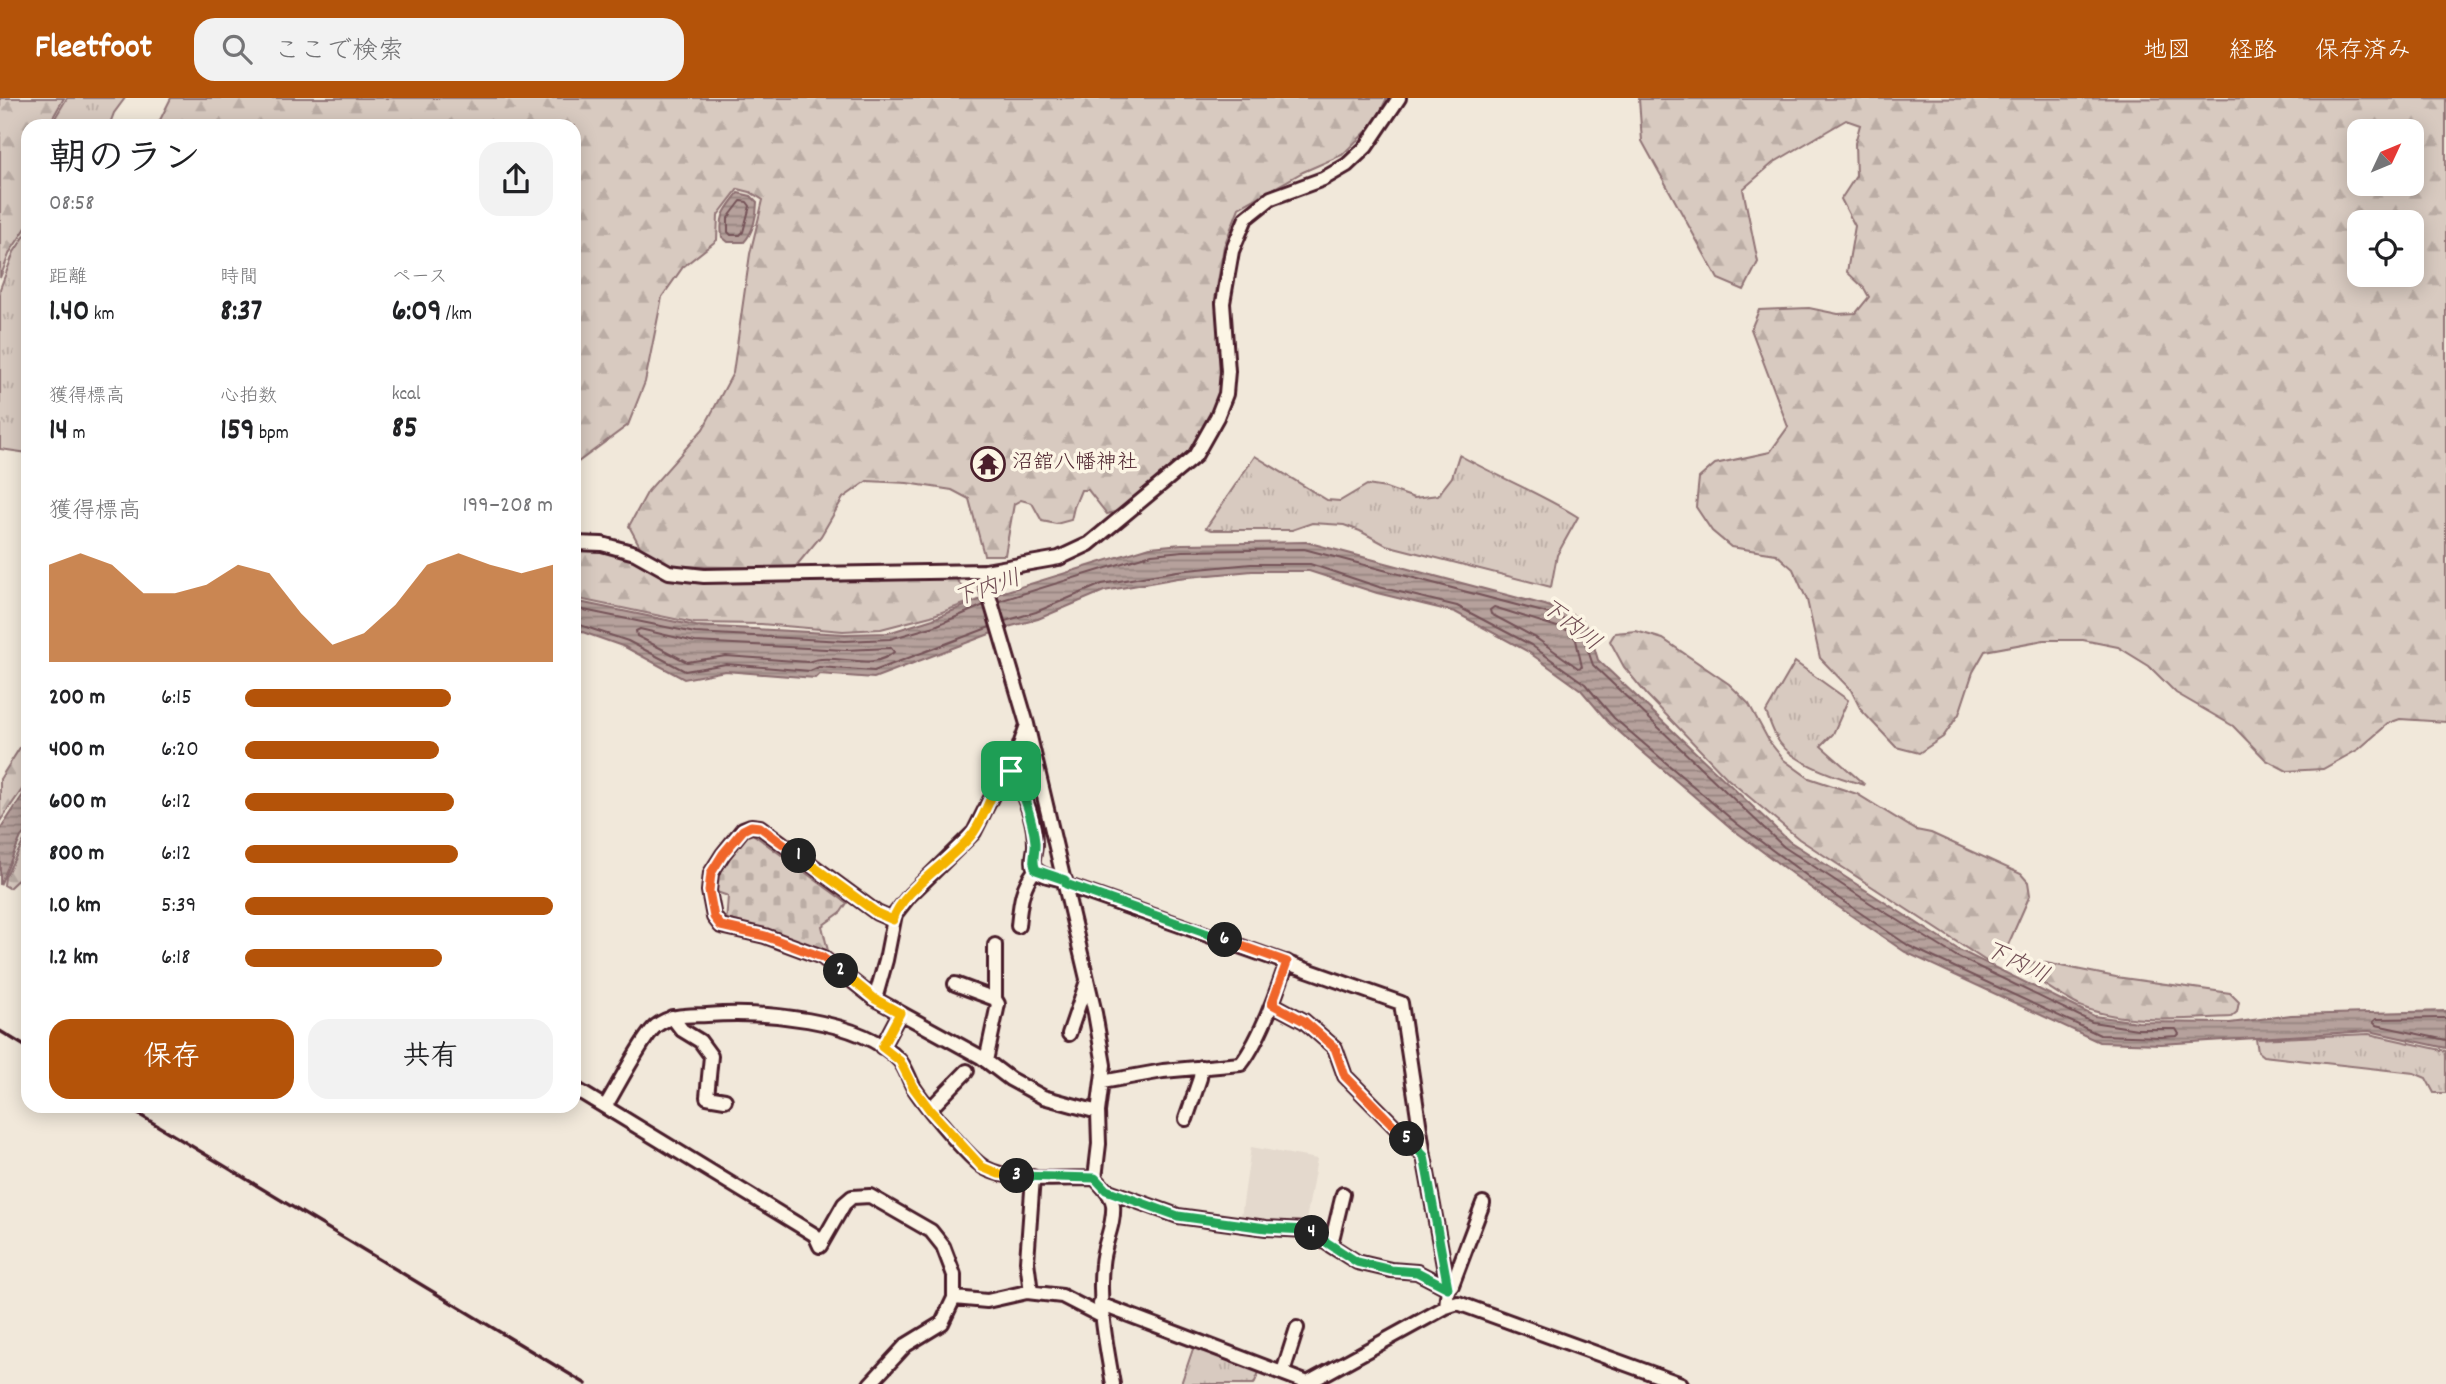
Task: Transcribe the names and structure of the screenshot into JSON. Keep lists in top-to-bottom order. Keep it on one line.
{"water":["下内川"],"places":{"temple":["沼舘八幡神社"]},"north":"top right","page":{"header":"Fleetfoot","search":"ここで検索","nav":["地図","経路","保存済み"],"heading":["朝のラン","08:58"],"stats":[["距離","1.40 km"],["時間","8:37"],["ペース","6:09 /km"],["獲得標高","14 m"],["心拍数","159 bpm"],["kcal","85"]],"chart":["獲得標高","199–208 m"],"list":[{"name":"200 m","note":"6:15"},{"name":"400 m","note":"6:20"},{"name":"600 m","note":"6:12"},{"name":"800 m","note":"6:12"},{"name":"1.0 km","note":"5:39"},{"name":"1.2 km","note":"6:18"}],"pins":["1","6","2","5","3","4"],"buttons":["保存","共有"]}}
